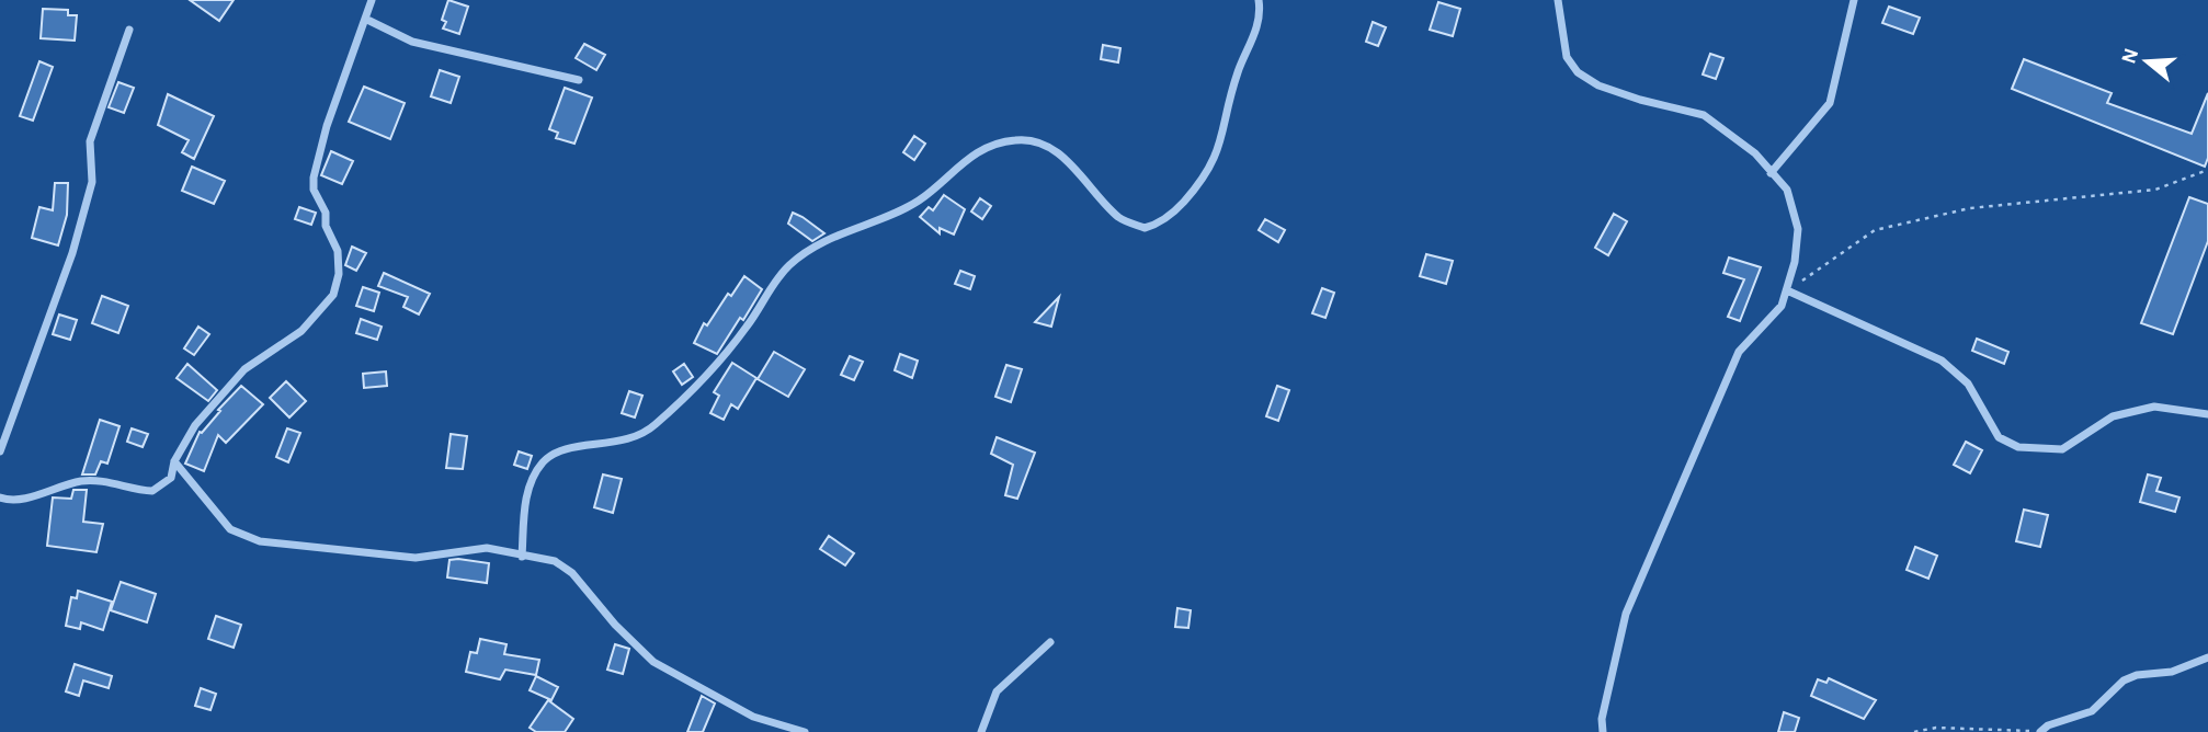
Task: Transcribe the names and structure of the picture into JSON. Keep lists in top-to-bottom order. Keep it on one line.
{"north":"left"}
